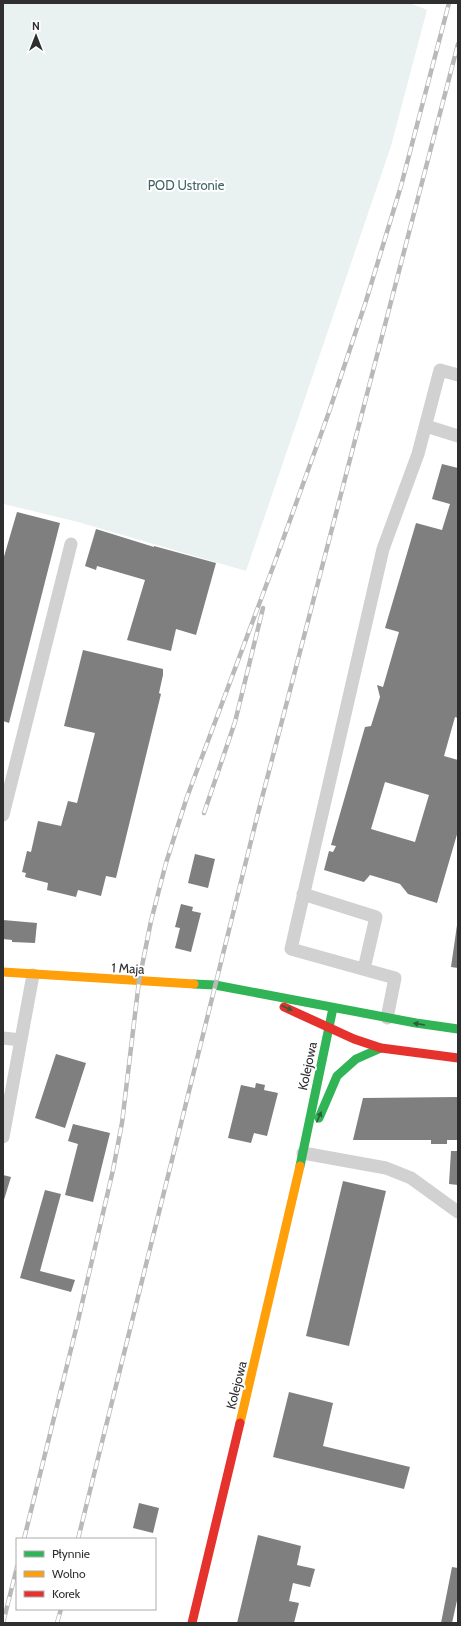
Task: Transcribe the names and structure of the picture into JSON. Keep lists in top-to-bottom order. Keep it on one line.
{"streets":{"street":["1 Maja","Kolejowa"]},"crossings":[["1 Maja","Kolejowa"]],"parks":["POD Ustronie"],"legend":["Płynnie","Wolno","Korek"],"north":"top"}
